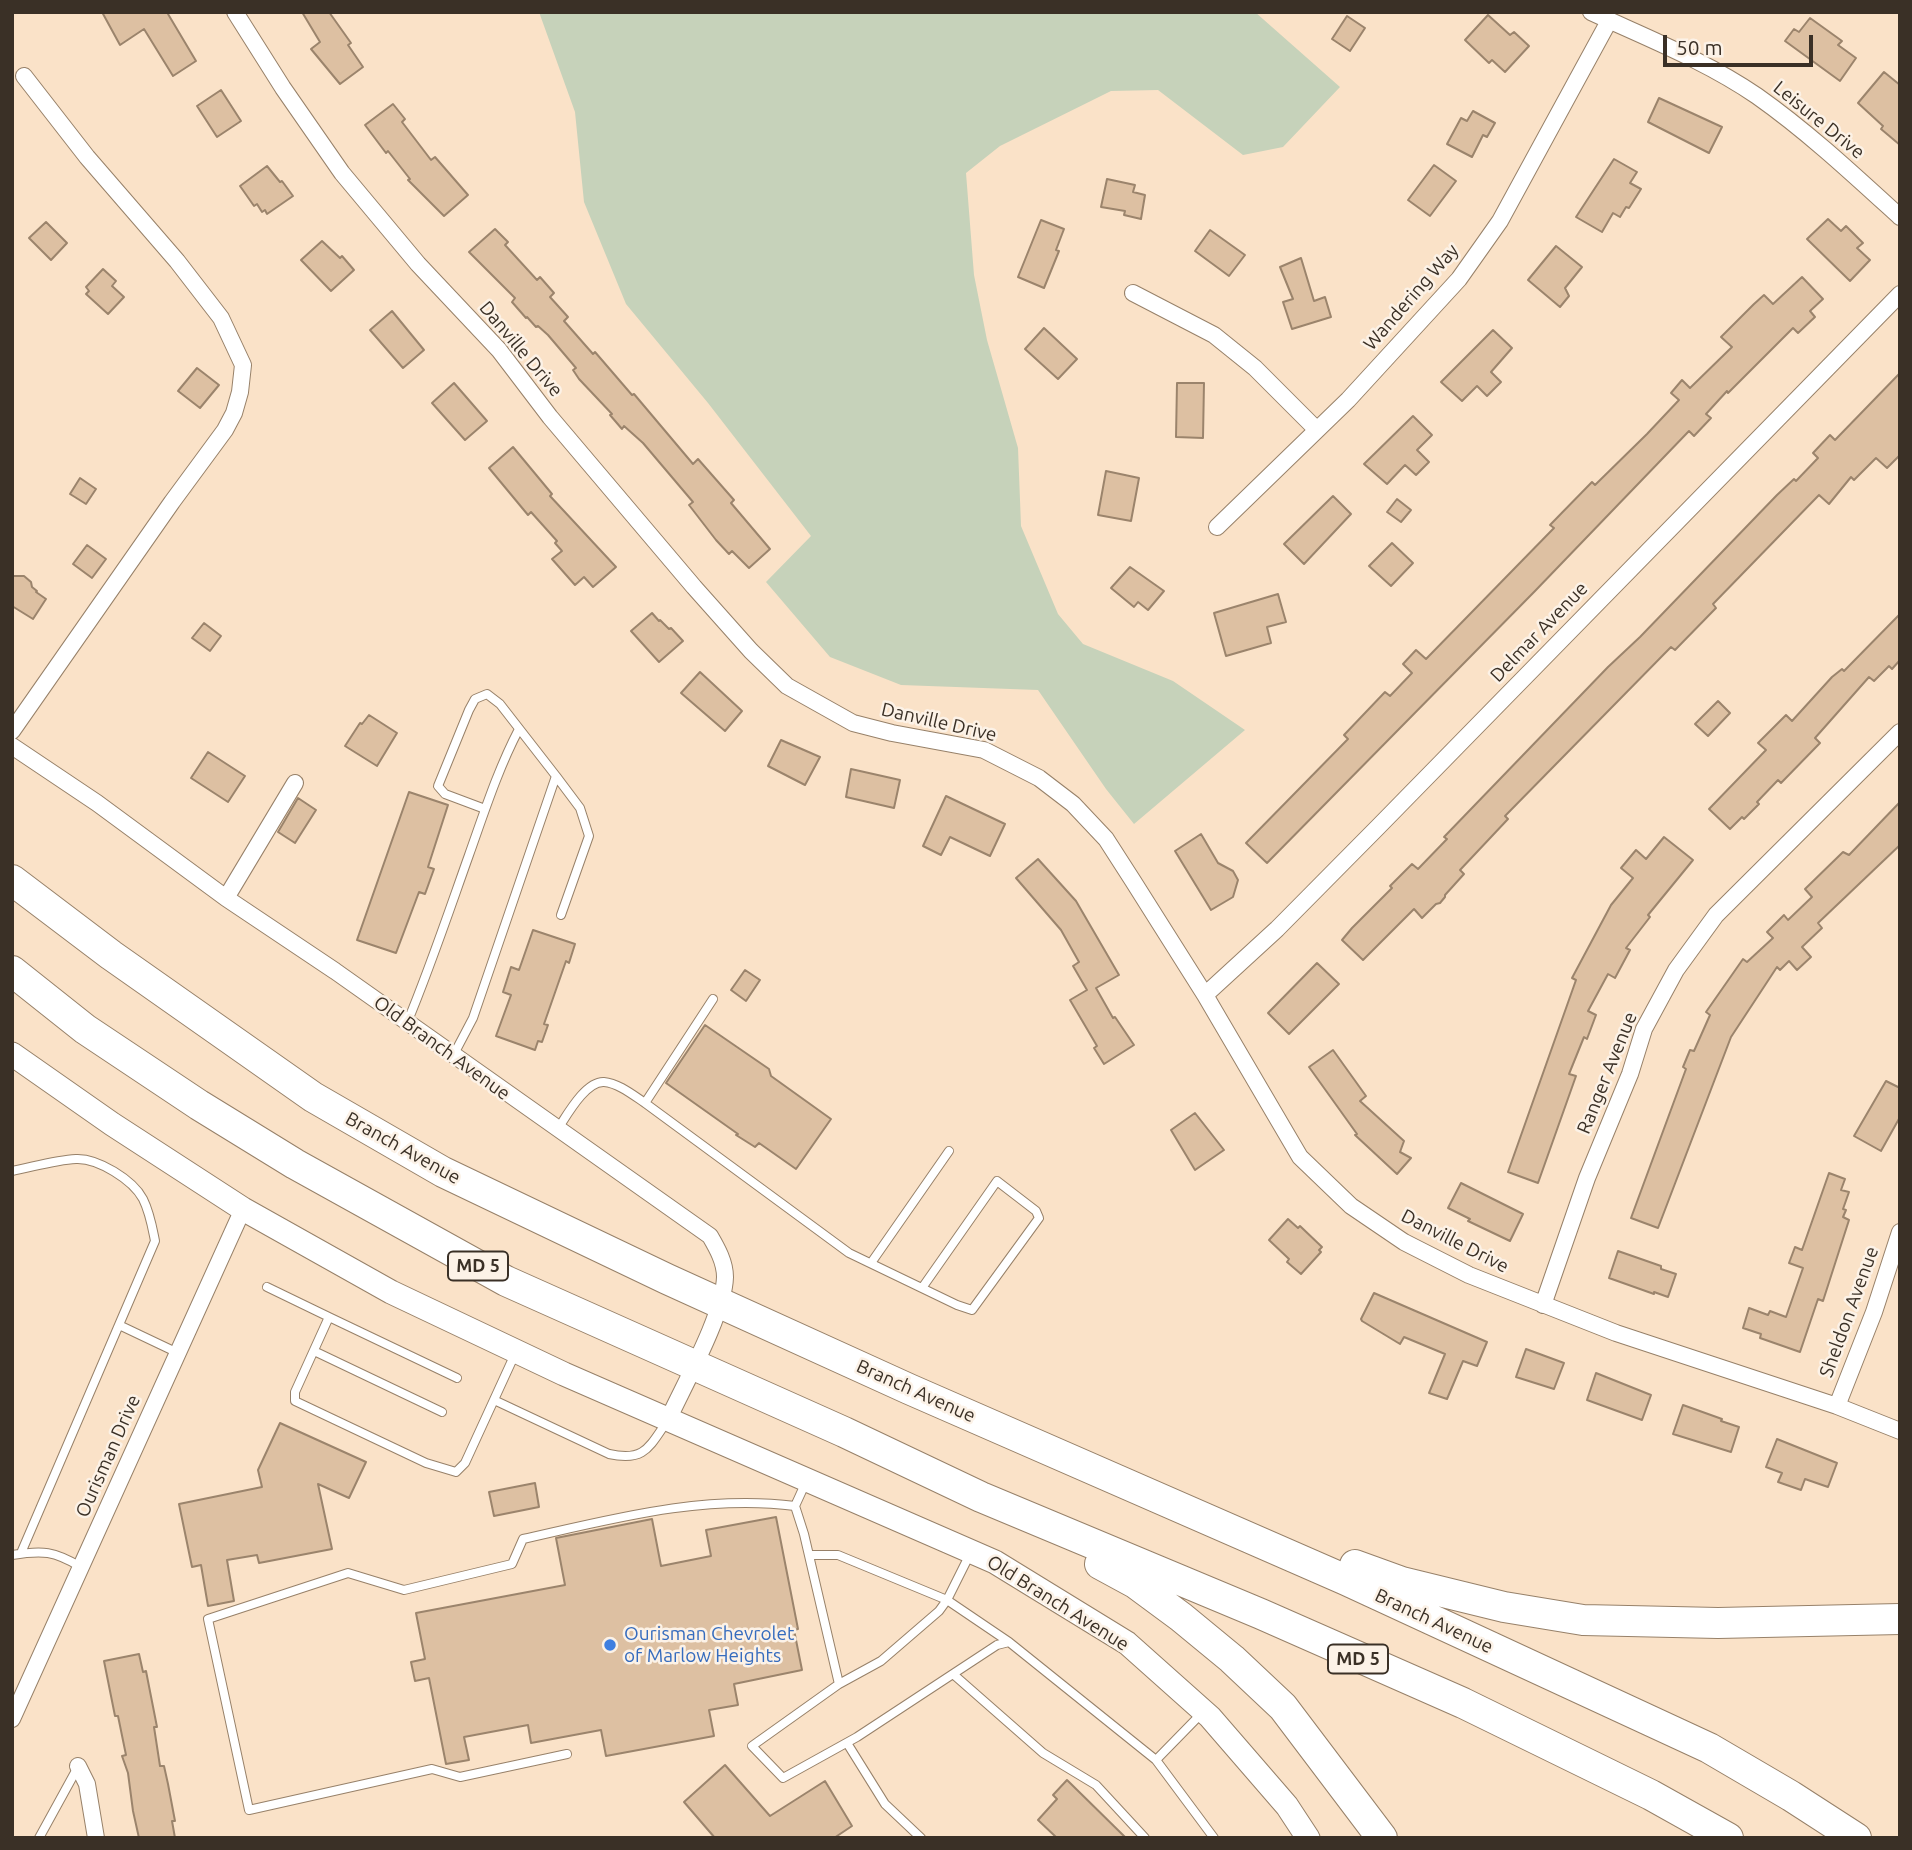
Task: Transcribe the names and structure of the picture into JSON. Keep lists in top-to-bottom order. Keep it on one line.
{"streets":{"highway":["Branch Avenue","MD 5"],"street":["Leisure Drive","Wandering Way","Danville Drive","Delmar Avenue","Old Branch Avenue","Ranger Avenue","Sheldon Avenue","Ourisman Drive"]},"crossings":[["Leisure Drive","Wandering Way"],["Danville Drive","Delmar Avenue"],["Danville Drive","Ranger Avenue"],["Danville Drive","Sheldon Avenue"],["Old Branch Avenue","Branch Avenue"],["Old Branch Avenue","MD 5"],["Old Branch Avenue","Ourisman Drive"]],"places":["Ourisman Chevrolet of Marlow Heights"],"scale_bar":"50 m"}
